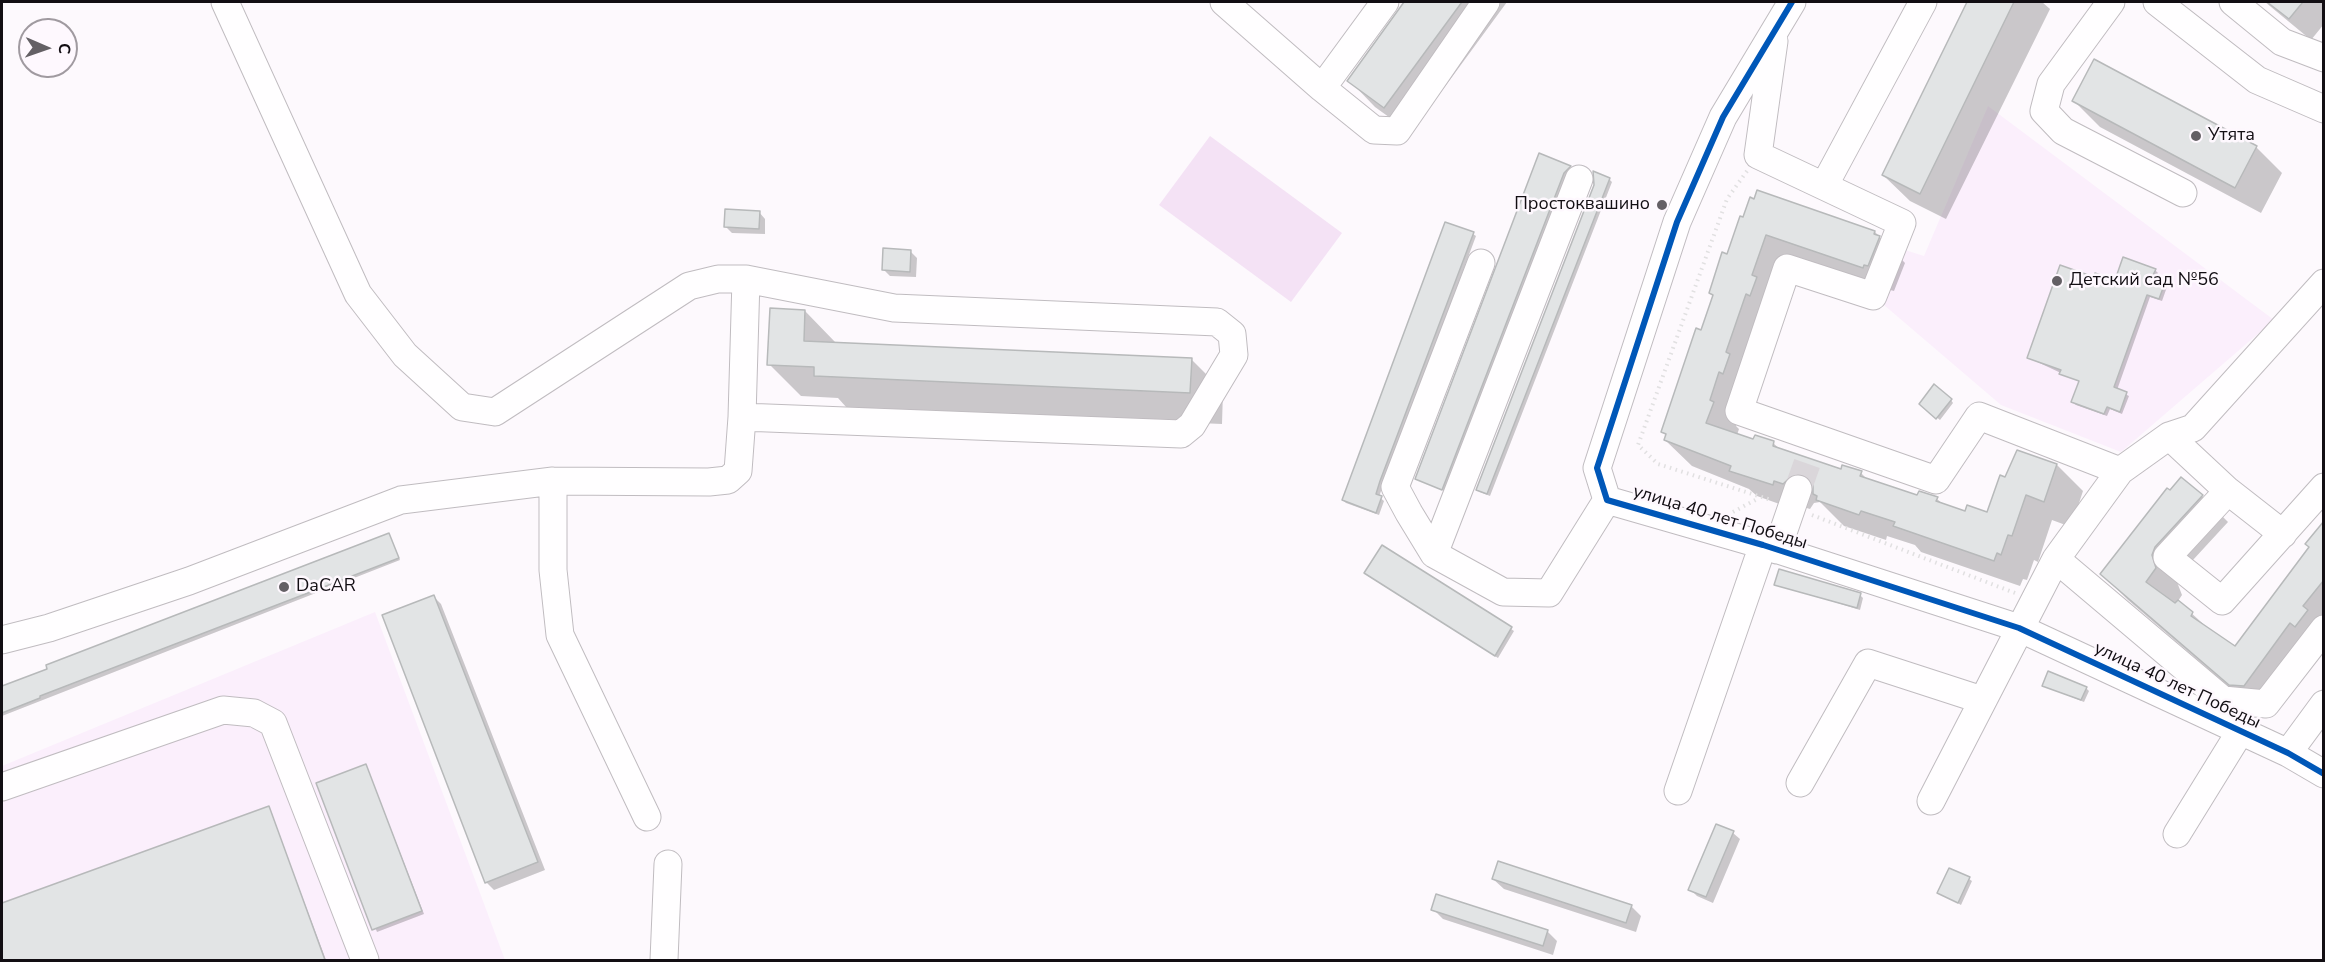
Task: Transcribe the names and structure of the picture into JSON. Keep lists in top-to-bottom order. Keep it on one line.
{"streets":{"street":["улица 40 лет Победы"]},"places":["Утята","Простоквашино","Детский сад №56","DaCAR"],"north":"right"}
